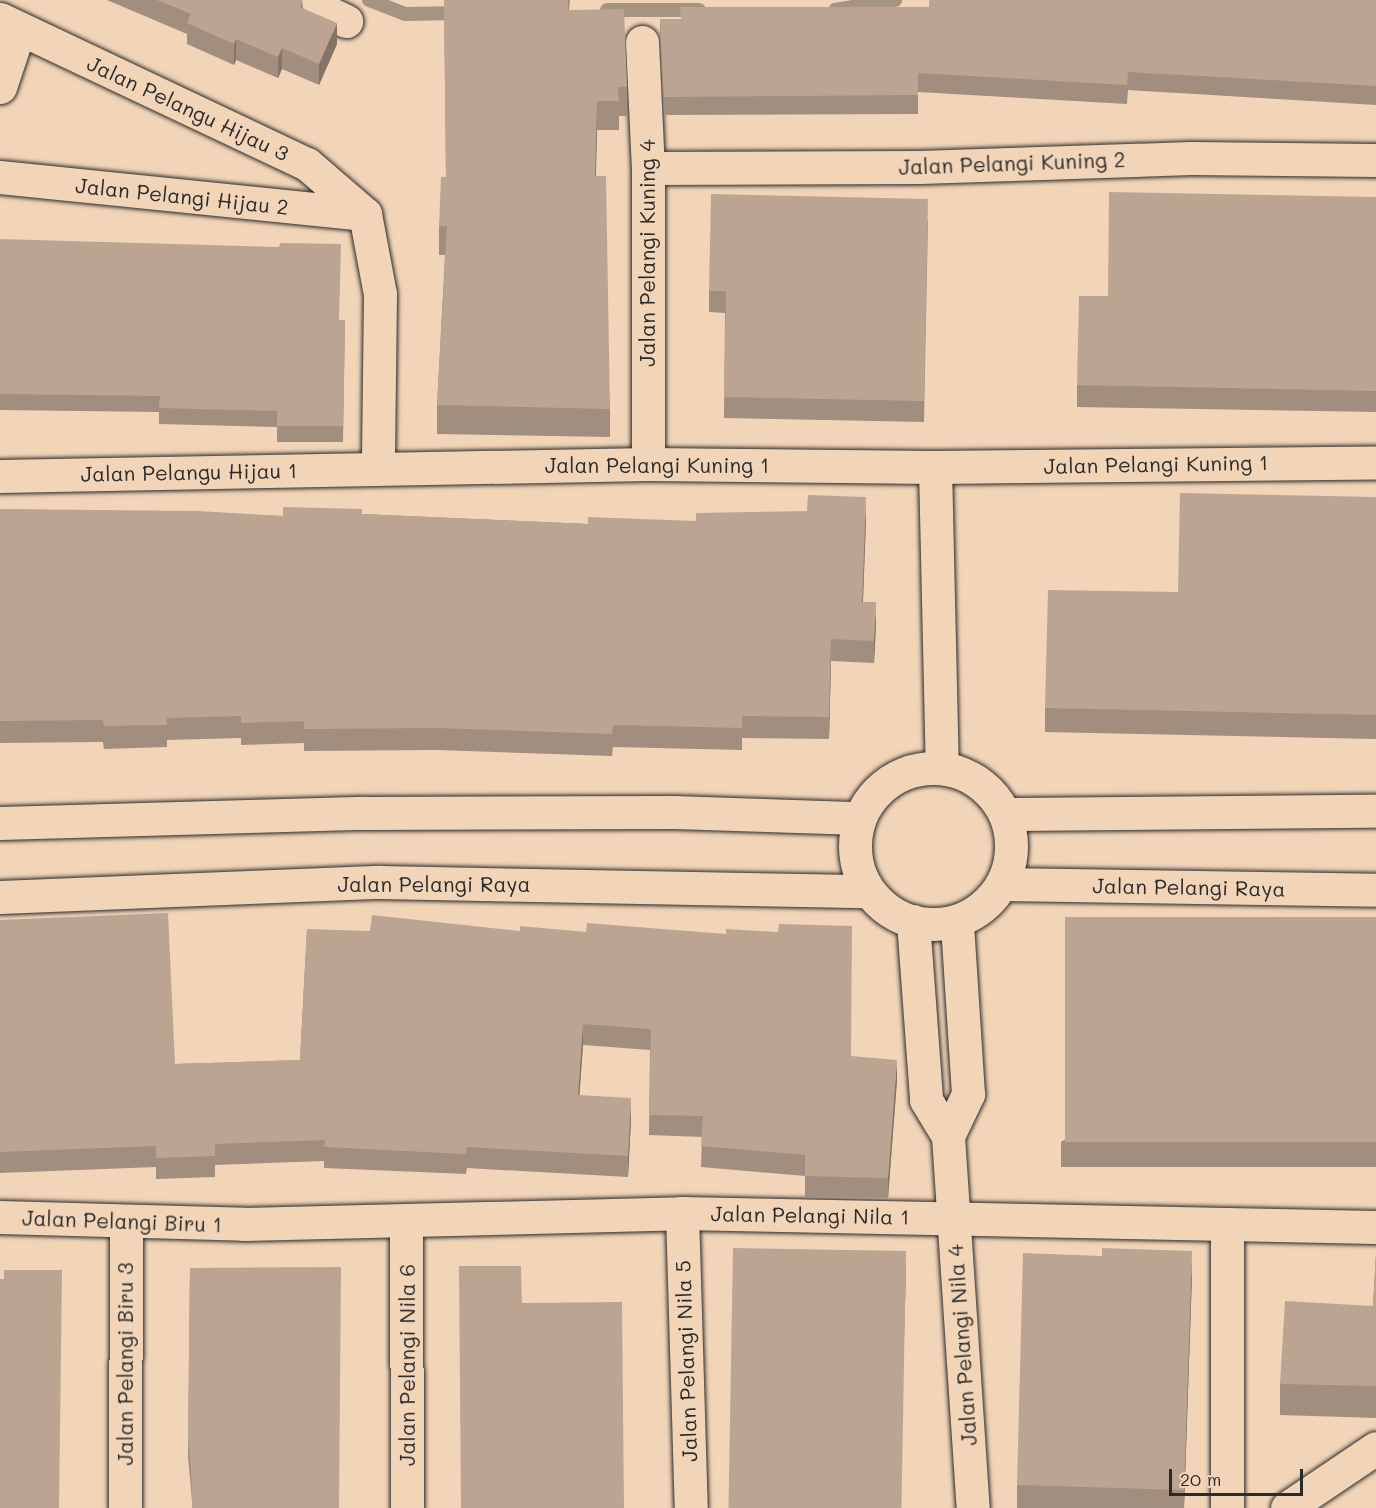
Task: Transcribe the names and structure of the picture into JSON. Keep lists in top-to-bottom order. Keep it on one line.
{"streets":{"street":["Jalan Pelangu Hijau 3","Jalan Pelangi Kuning 2","Jalan Pelangi Hijau 2","Jalan Pelangi Kuning 4","Jalan Pelangi Kuning 1","Jalan Pelangu Hijau 1","Jalan Pelangi Raya","Jalan Pelangi Nila 1","Jalan Pelangi Biru 1","Jalan Pelangi Nila 4","Jalan Pelangi Nila 5","Jalan Pelangi Biru 3","Jalan Pelangi Nila 6"]},"crossings":[["Jalan Pelangu Hijau 3","Jalan Pelangi Hijau 2"],["Jalan Pelangi Kuning 2","Jalan Pelangi Kuning 4"],["Jalan Pelangi Kuning 4","Jalan Pelangi Kuning 1"],["Jalan Pelangi Kuning 1","Jalan Pelangu Hijau 1"],["Jalan Pelangi Nila 1","Jalan Pelangi Biru 1"],["Jalan Pelangi Nila 1","Jalan Pelangi Nila 4"],["Jalan Pelangi Nila 1","Jalan Pelangi Nila 5"],["Jalan Pelangi Nila 1","Jalan Pelangi Nila 6"],["Jalan Pelangi Biru 1","Jalan Pelangi Biru 3"]],"scale_bar":"20 m"}
